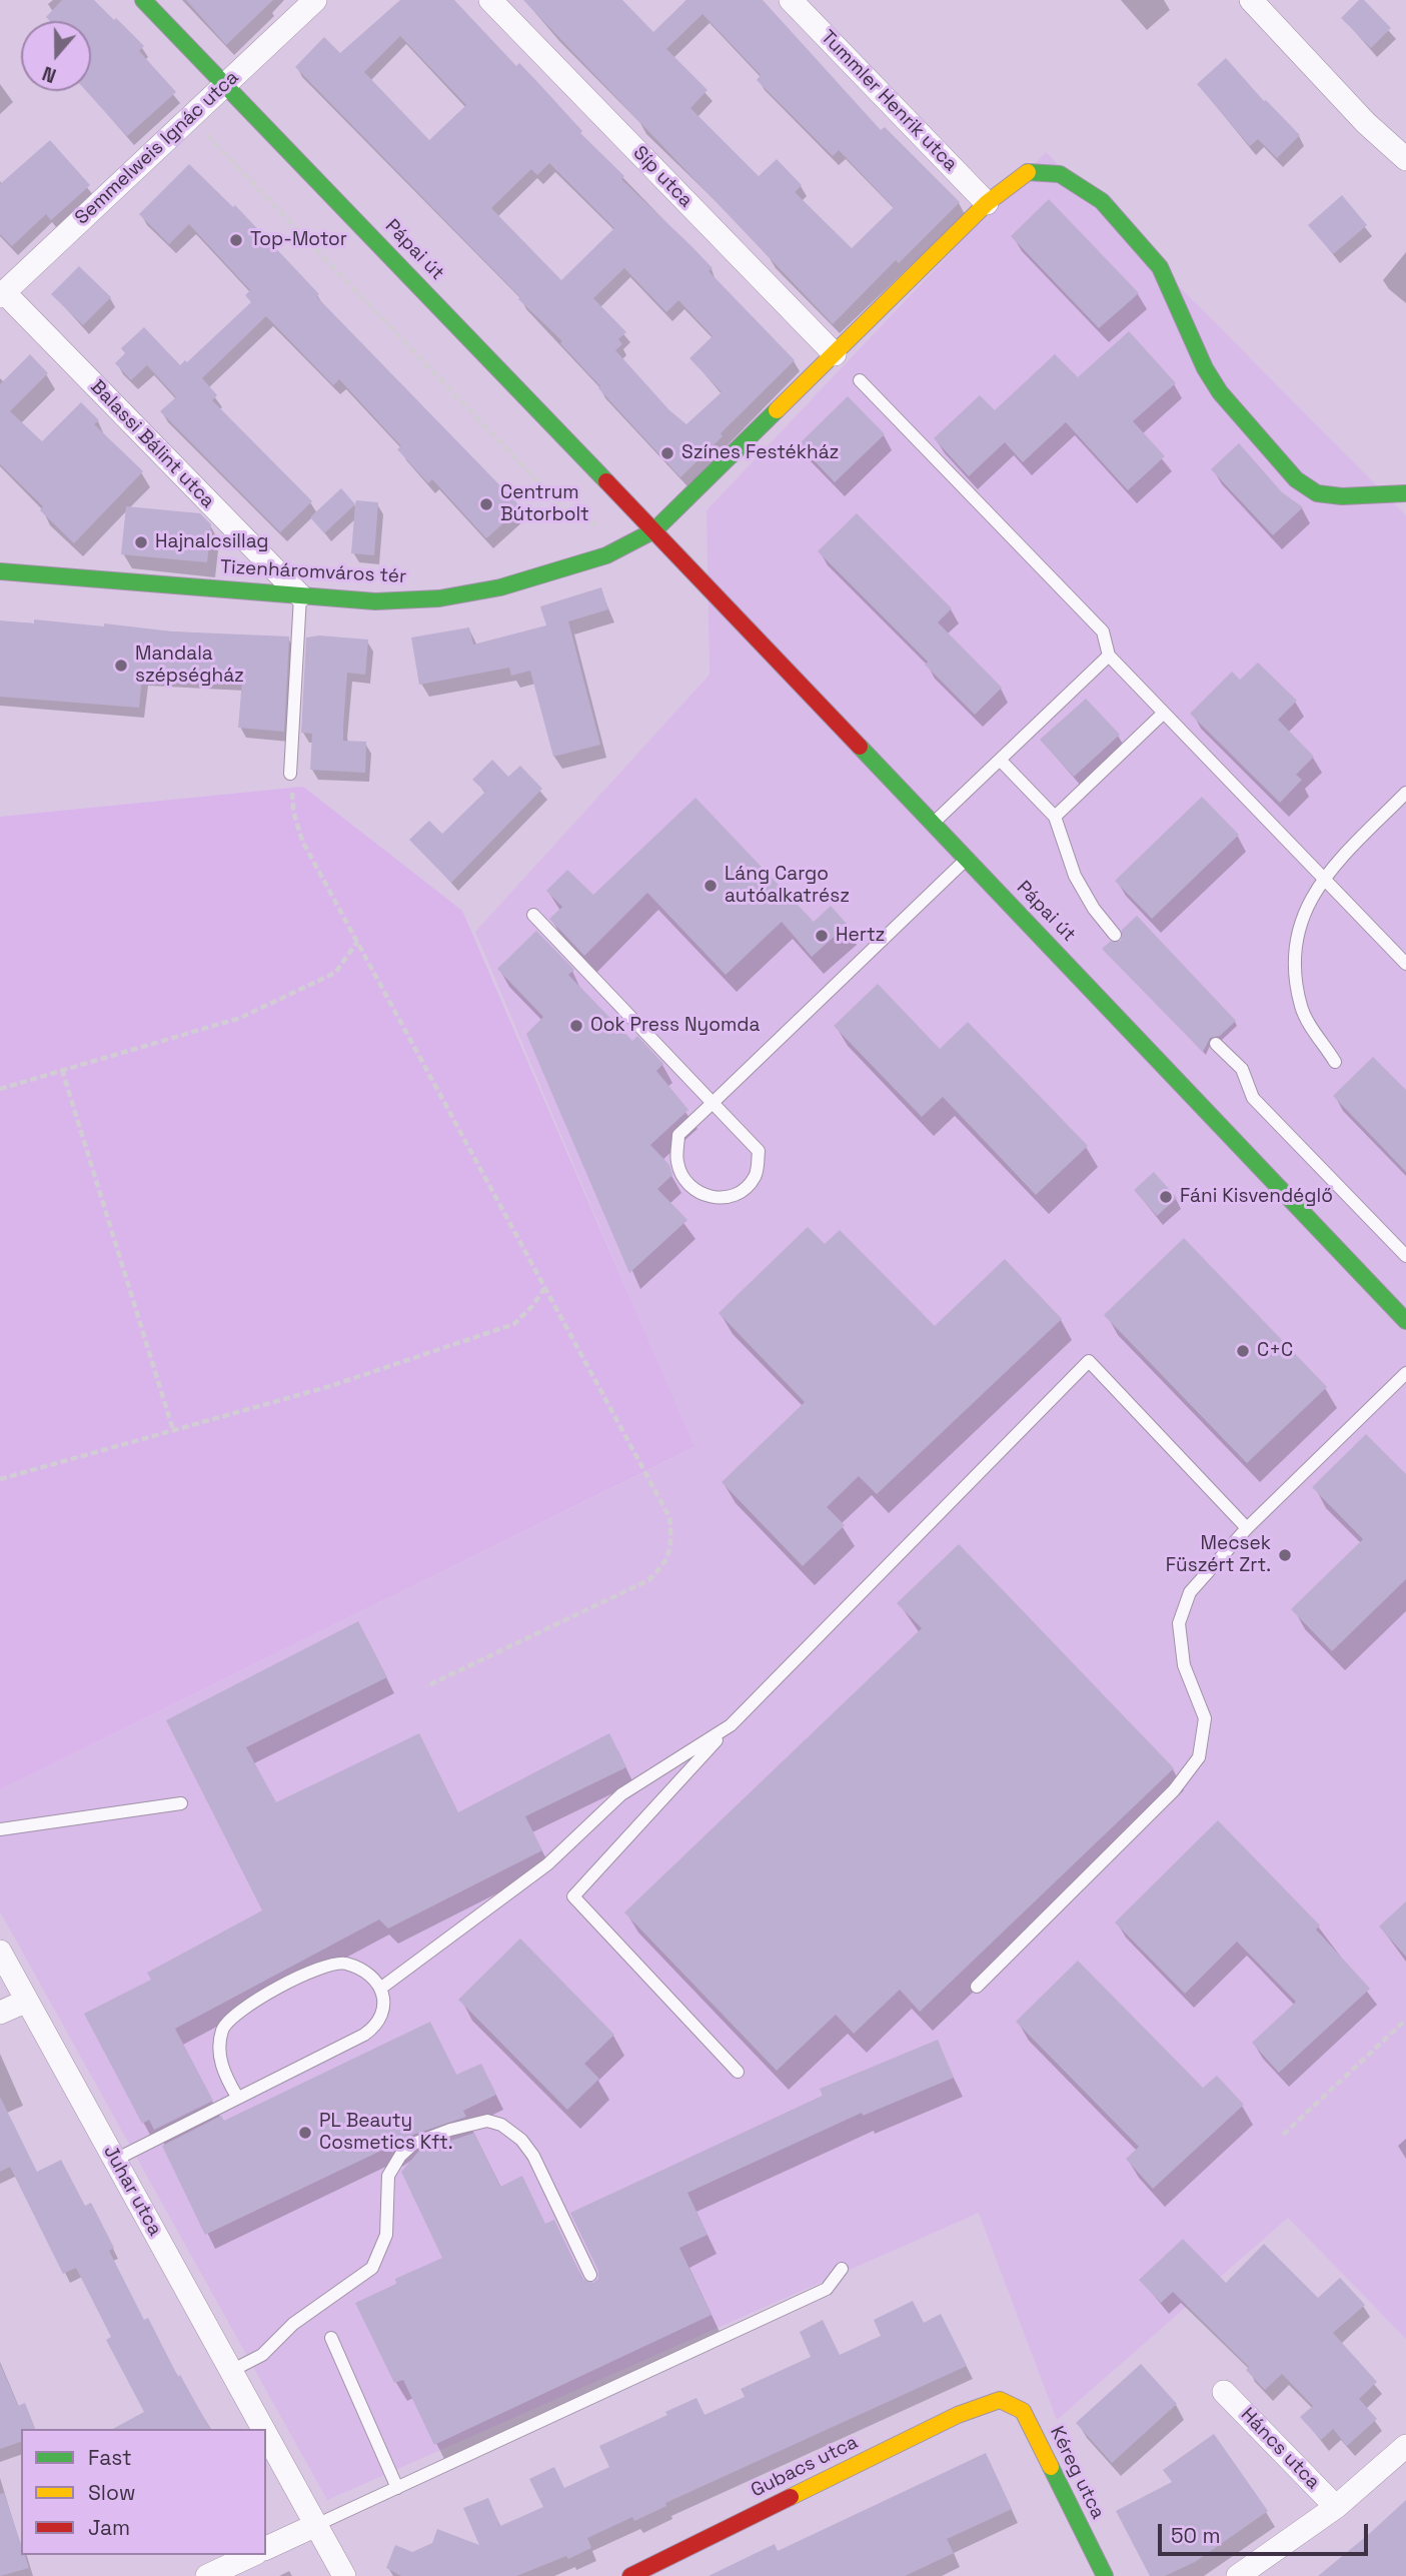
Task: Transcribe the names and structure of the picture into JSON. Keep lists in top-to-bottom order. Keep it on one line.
{"streets":{"street":["Tummler Henrik utca","Semmelweis Ignác utca","Síp utca","Pápai út","Balassi Bálint utca","Tizenháromváros tér","Juhar utca","Háncs utca","Gubacs utca","Kéreg utca"]},"crossings":[["Semmelweis Ignác utca","Pápai út"],["Semmelweis Ignác utca","Balassi Bálint utca"],["Pápai út","Tizenháromváros tér"],["Balassi Bálint utca","Tizenháromváros tér"],["Gubacs utca","Kéreg utca"]],"places":["Top-Motor","Színes Festékház","Centrum Bútorbolt","Hajnalcsillag","Mandala szépségház","Láng Cargo autóalkatrész","Hertz","Ook Press Nyomda","Fáni Kisvendéglő","C+C","Mecsek Füszért Zrt.","PL Beauty Cosmetics Kft."],"legend":["Fast","Slow","Jam"],"scale_bar":"50 m","north":"bottom"}
